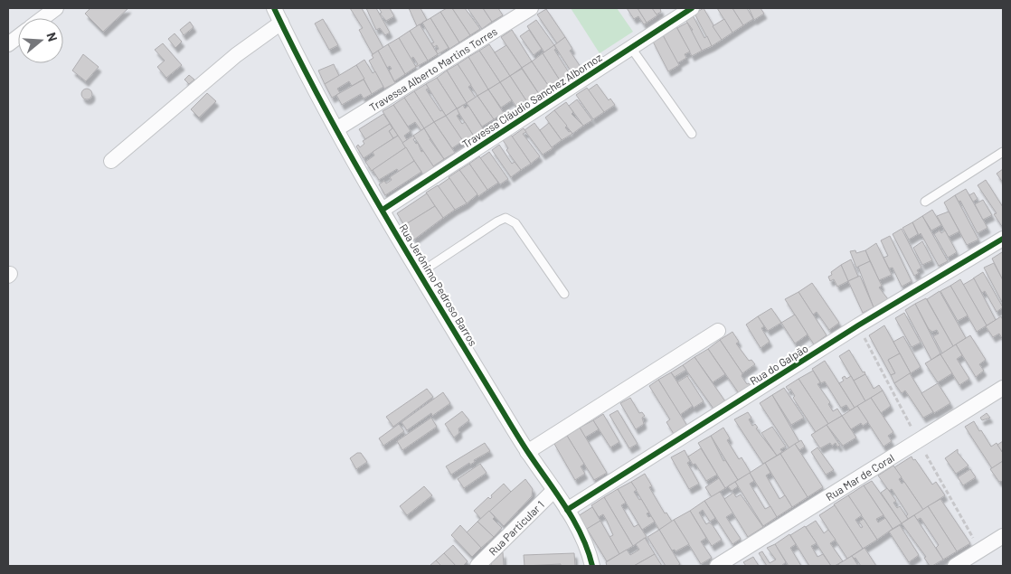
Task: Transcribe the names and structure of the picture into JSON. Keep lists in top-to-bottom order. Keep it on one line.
{"streets":{"street":["Travessa Alberto Martins Torres","Travessa Cláudio Sanchez Albornoz","Rua Jerônimo Pedroso Barros","Rua do Galpão","Rua Mar de Coral","Rua Particular 1"]},"crossings":[["Travessa Alberto Martins Torres","Rua Jerônimo Pedroso Barros"],["Travessa Cláudio Sanchez Albornoz","Rua Jerônimo Pedroso Barros"],["Rua Jerônimo Pedroso Barros","Rua do Galpão"],["Rua Jerônimo Pedroso Barros","Rua Particular 1"]],"north":"right"}
